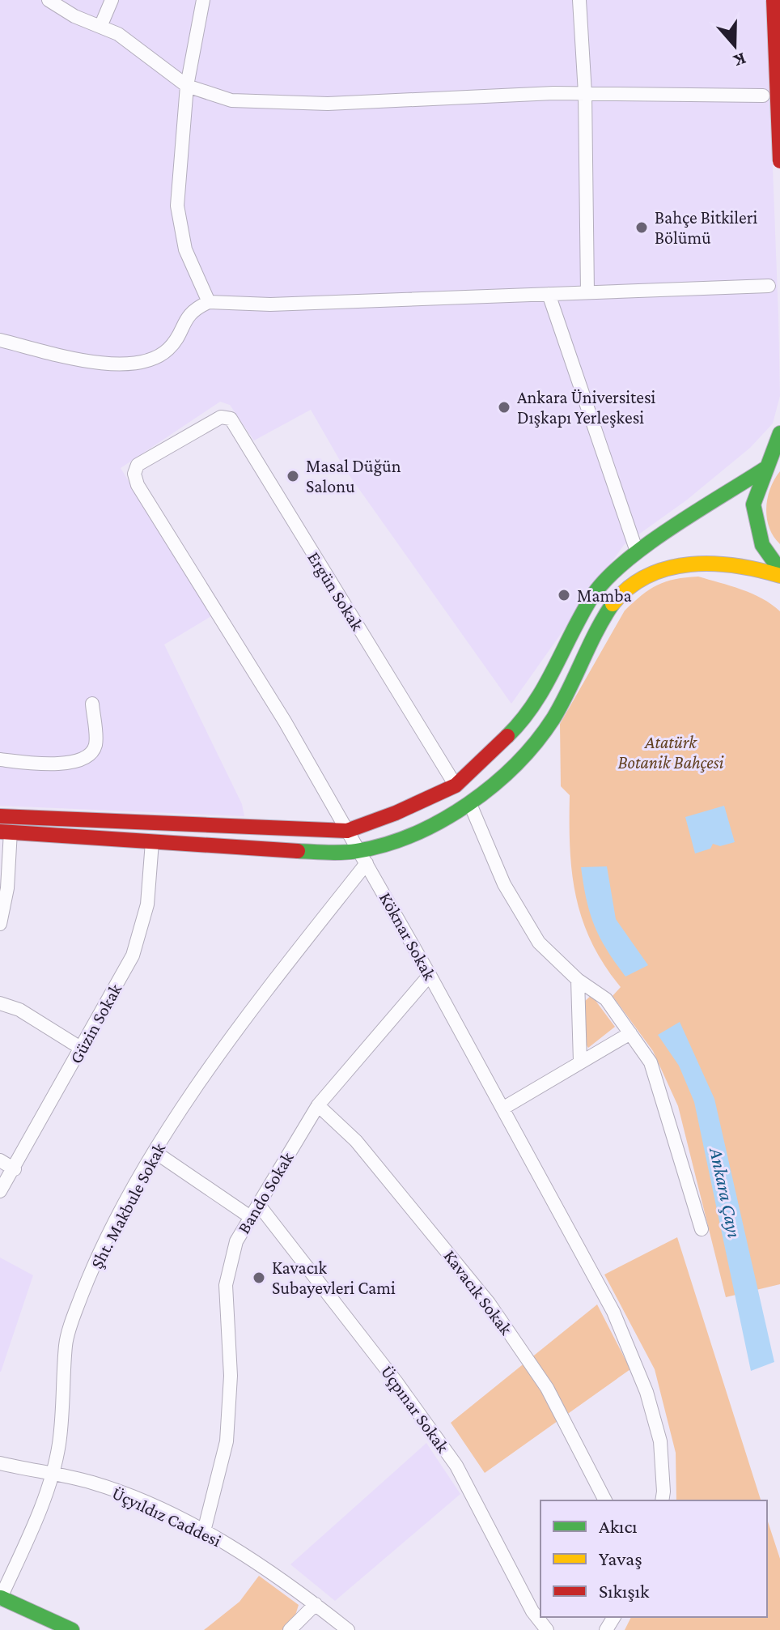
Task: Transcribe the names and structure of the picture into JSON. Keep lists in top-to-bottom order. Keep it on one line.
{"streets":{"street":["Ergün Sokak","Köknar Sokak","Güzin Sokak","Bando Sokak","Şht. Makbule Sokak","Kavacık Sokak","Üçpınar Sokak","Üçyıldız Caddesi"]},"crossings":[["Ergün Sokak","Köknar Sokak"],["Köknar Sokak","Bando Sokak"],["Köknar Sokak","Şht. Makbule Sokak"],["Bando Sokak","Kavacık Sokak"],["Bando Sokak","Üçpınar Sokak"],["Bando Sokak","Üçyıldız Caddesi"],["Şht. Makbule Sokak","Üçyıldız Caddesi"]],"water":["Ankara Çayı"],"parks":["Atatürk Botanik Bahçesi"],"places":["Bahçe Bitkileri Bölümü","Ankara Üniversitesi Dışkapı Yerleşkesi","Masal Düğün Salonu","Mamba","Kavacık Subayevleri Cami"],"legend":["Akıcı","Yavaş","Sıkışık"],"north":"bottom"}
